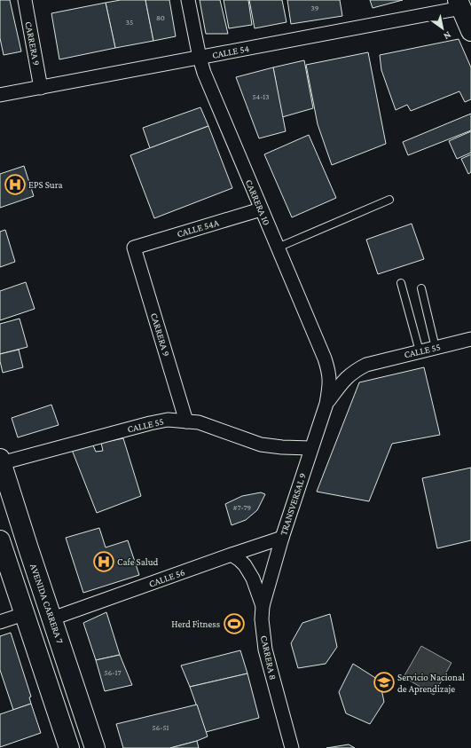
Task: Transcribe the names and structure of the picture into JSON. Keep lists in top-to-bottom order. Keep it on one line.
{"streets":{"main road":["AVENIDA CARRERA 7"],"street":["CARRERA 9","CALLE 54","CARRERA 10","CALLE 54A","CALLE 55","TRANSVERSAL 9","CALLE 56","CARRERA 8"]},"crossings":[["CARRERA 9","CALLE 54"],["CARRERA 9","CALLE 54A"],["CARRERA 9","CALLE 55"],["CALLE 54","CARRERA 10"],["CARRERA 10","CALLE 54A"],["CARRERA 10","CALLE 55"],["CARRERA 10","TRANSVERSAL 9"],["CALLE 55","TRANSVERSAL 9"],["CALLE 55","AVENIDA CARRERA 7"],["TRANSVERSAL 9","CALLE 56"],["TRANSVERSAL 9","CARRERA 8"],["CALLE 56","AVENIDA CARRERA 7"],["CALLE 56","CARRERA 8"]],"places":{"hospital":["EPS Sura","Cafe Salud"],"sports":["Herd Fitness"],"school or university":["Servicio Nacional de Aprendizaje"]},"house_numbers":["39","80","35","54-13","#7-79","56-17","56-51"],"north":"bottom right"}
